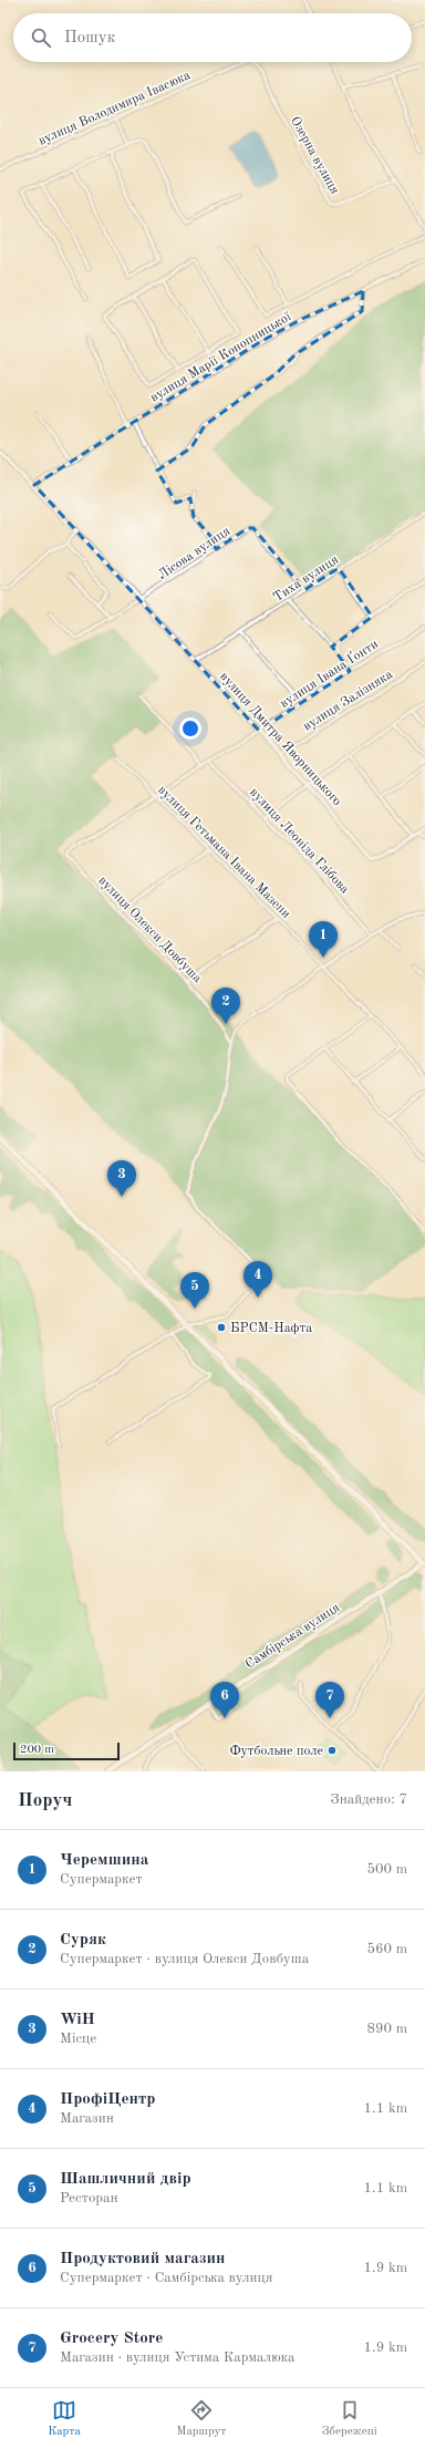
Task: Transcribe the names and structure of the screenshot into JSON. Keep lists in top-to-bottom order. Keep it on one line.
{"streets":{"main road":["Самбірська вулиця"],"street":["вулиця Володимира Івасюка","Озерна вулиця","вулиця Марії Конопницької","Лісова вулиця","Тиха вулиця","вулиця Івана Ґонти","вулиця Залізняка","вулиця Дмитра Яворницького","вулиця Леоніда Глібова","вулиця Гетьмана Івана Мазепи","вулиця Олекси Довбуша"]},"crossings":[["вулиця Марії Конопницької","вулиця Дмитра Яворницького"],["Лісова вулиця","Тиха вулиця"],["Лісова вулиця","вулиця Дмитра Яворницького"],["Тиха вулиця","вулиця Дмитра Яворницького"],["вулиця Івана Ґонти","вулиця Дмитра Яворницького"],["вулиця Івана Ґонти","вулиця Леоніда Глібова"],["вулиця Івана Ґонти","вулиця Гетьмана Івана Мазепи"],["вулиця Івана Ґонти","вулиця Олекси Довбуша"],["вулиця Залізняка","вулиця Дмитра Яворницького"]],"places":["БРСМ-Нафта","Футбольне поле"],"scale_bar":"200 m","page":{"search":"Пошук","pins":["1","2","3","4","5","6","7"],"scale":"200 m","heading":["Поруч","Знайдено: 7"],"list":[{"mark":"1","name":"Черемшина","note":"Супермаркет","value":"500 m"},{"mark":"2","name":"Суряк","note":"Супермаркет · вулиця Олекси Довбуша","value":"560 m"},{"mark":"3","name":"WiH","note":"Місце","value":"890 m"},{"mark":"4","name":"ПрофіЦентр","note":"Магазин","value":"1.1 km"},{"mark":"5","name":"Шашличний двір","note":"Ресторан","value":"1.1 km"},{"mark":"6","name":"Продуктовий магазин","note":"Супермаркет · Самбірська вулиця","value":"1.9 km"},{"mark":"7","name":"Grocery Store","note":"Магазин · вулиця Устима Кармалюка","value":"1.9 km"}],"nav":["Карта","Маршрут","Збережені"]}}
